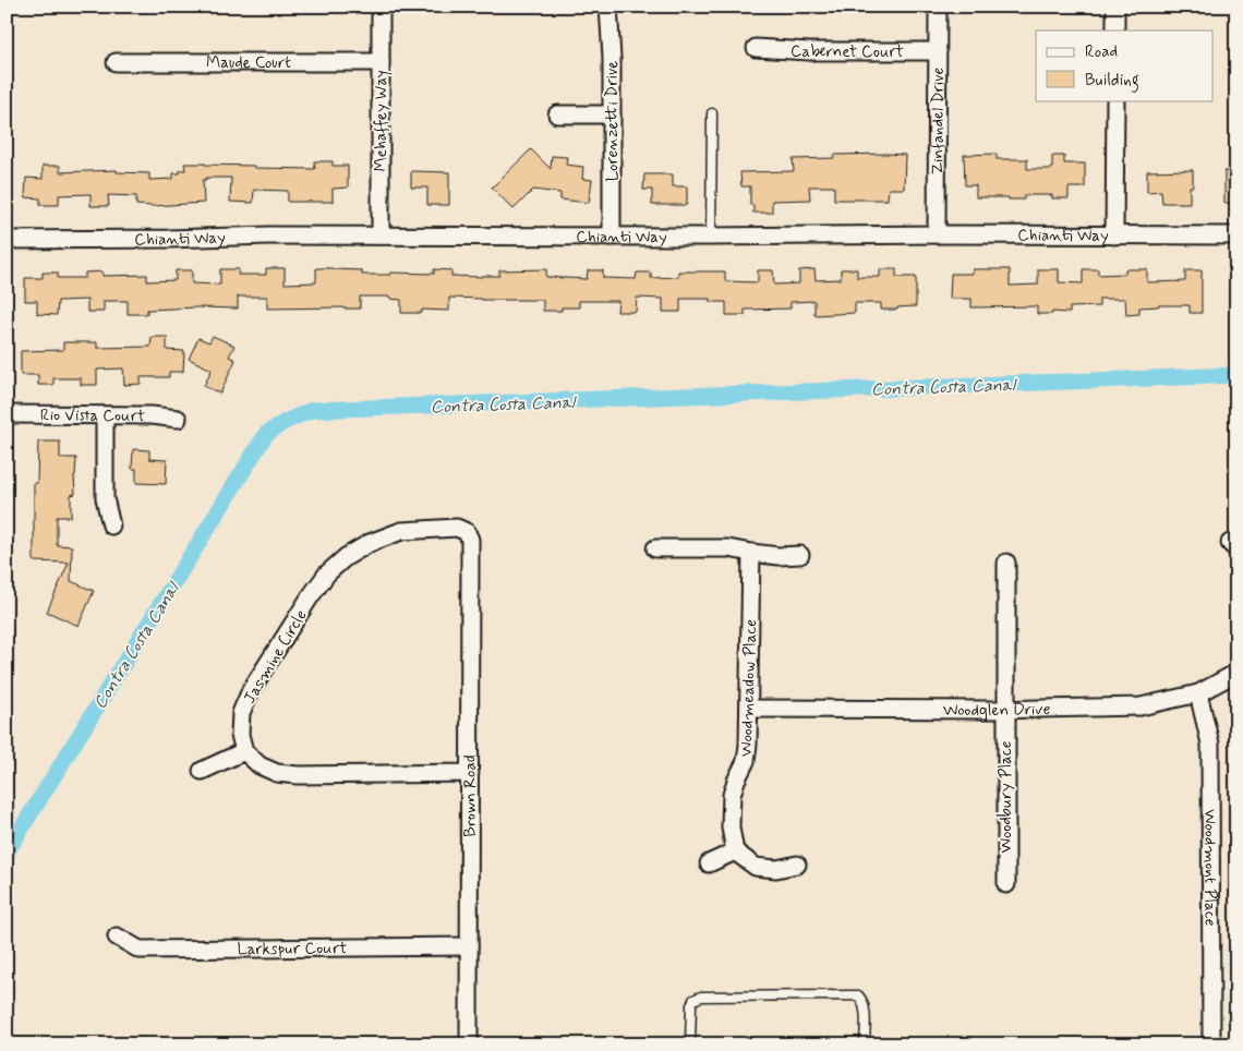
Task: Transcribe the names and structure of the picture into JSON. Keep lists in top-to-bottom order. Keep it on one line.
{"streets":{"street":["Cabernet Court","Maude Court","Mehaffey Way","Lorenzetti Drive","Zinfandel Drive","Chianti Way","Rio Vista Court","Jasmine Circle","Woodmeadow Place","Woodglen Drive","Brown Road","Woodbury Place","Woodmont Place","Larkspur Court"]},"crossings":[["Cabernet Court","Zinfandel Drive"],["Maude Court","Mehaffey Way"],["Mehaffey Way","Chianti Way"],["Lorenzetti Drive","Chianti Way"],["Zinfandel Drive","Chianti Way"],["Jasmine Circle","Brown Road"],["Woodmeadow Place","Woodglen Drive"],["Woodglen Drive","Woodbury Place"],["Woodglen Drive","Woodmont Place"],["Brown Road","Larkspur Court"]],"water":["Contra Costa Canal"],"legend":["Road","Building"]}
